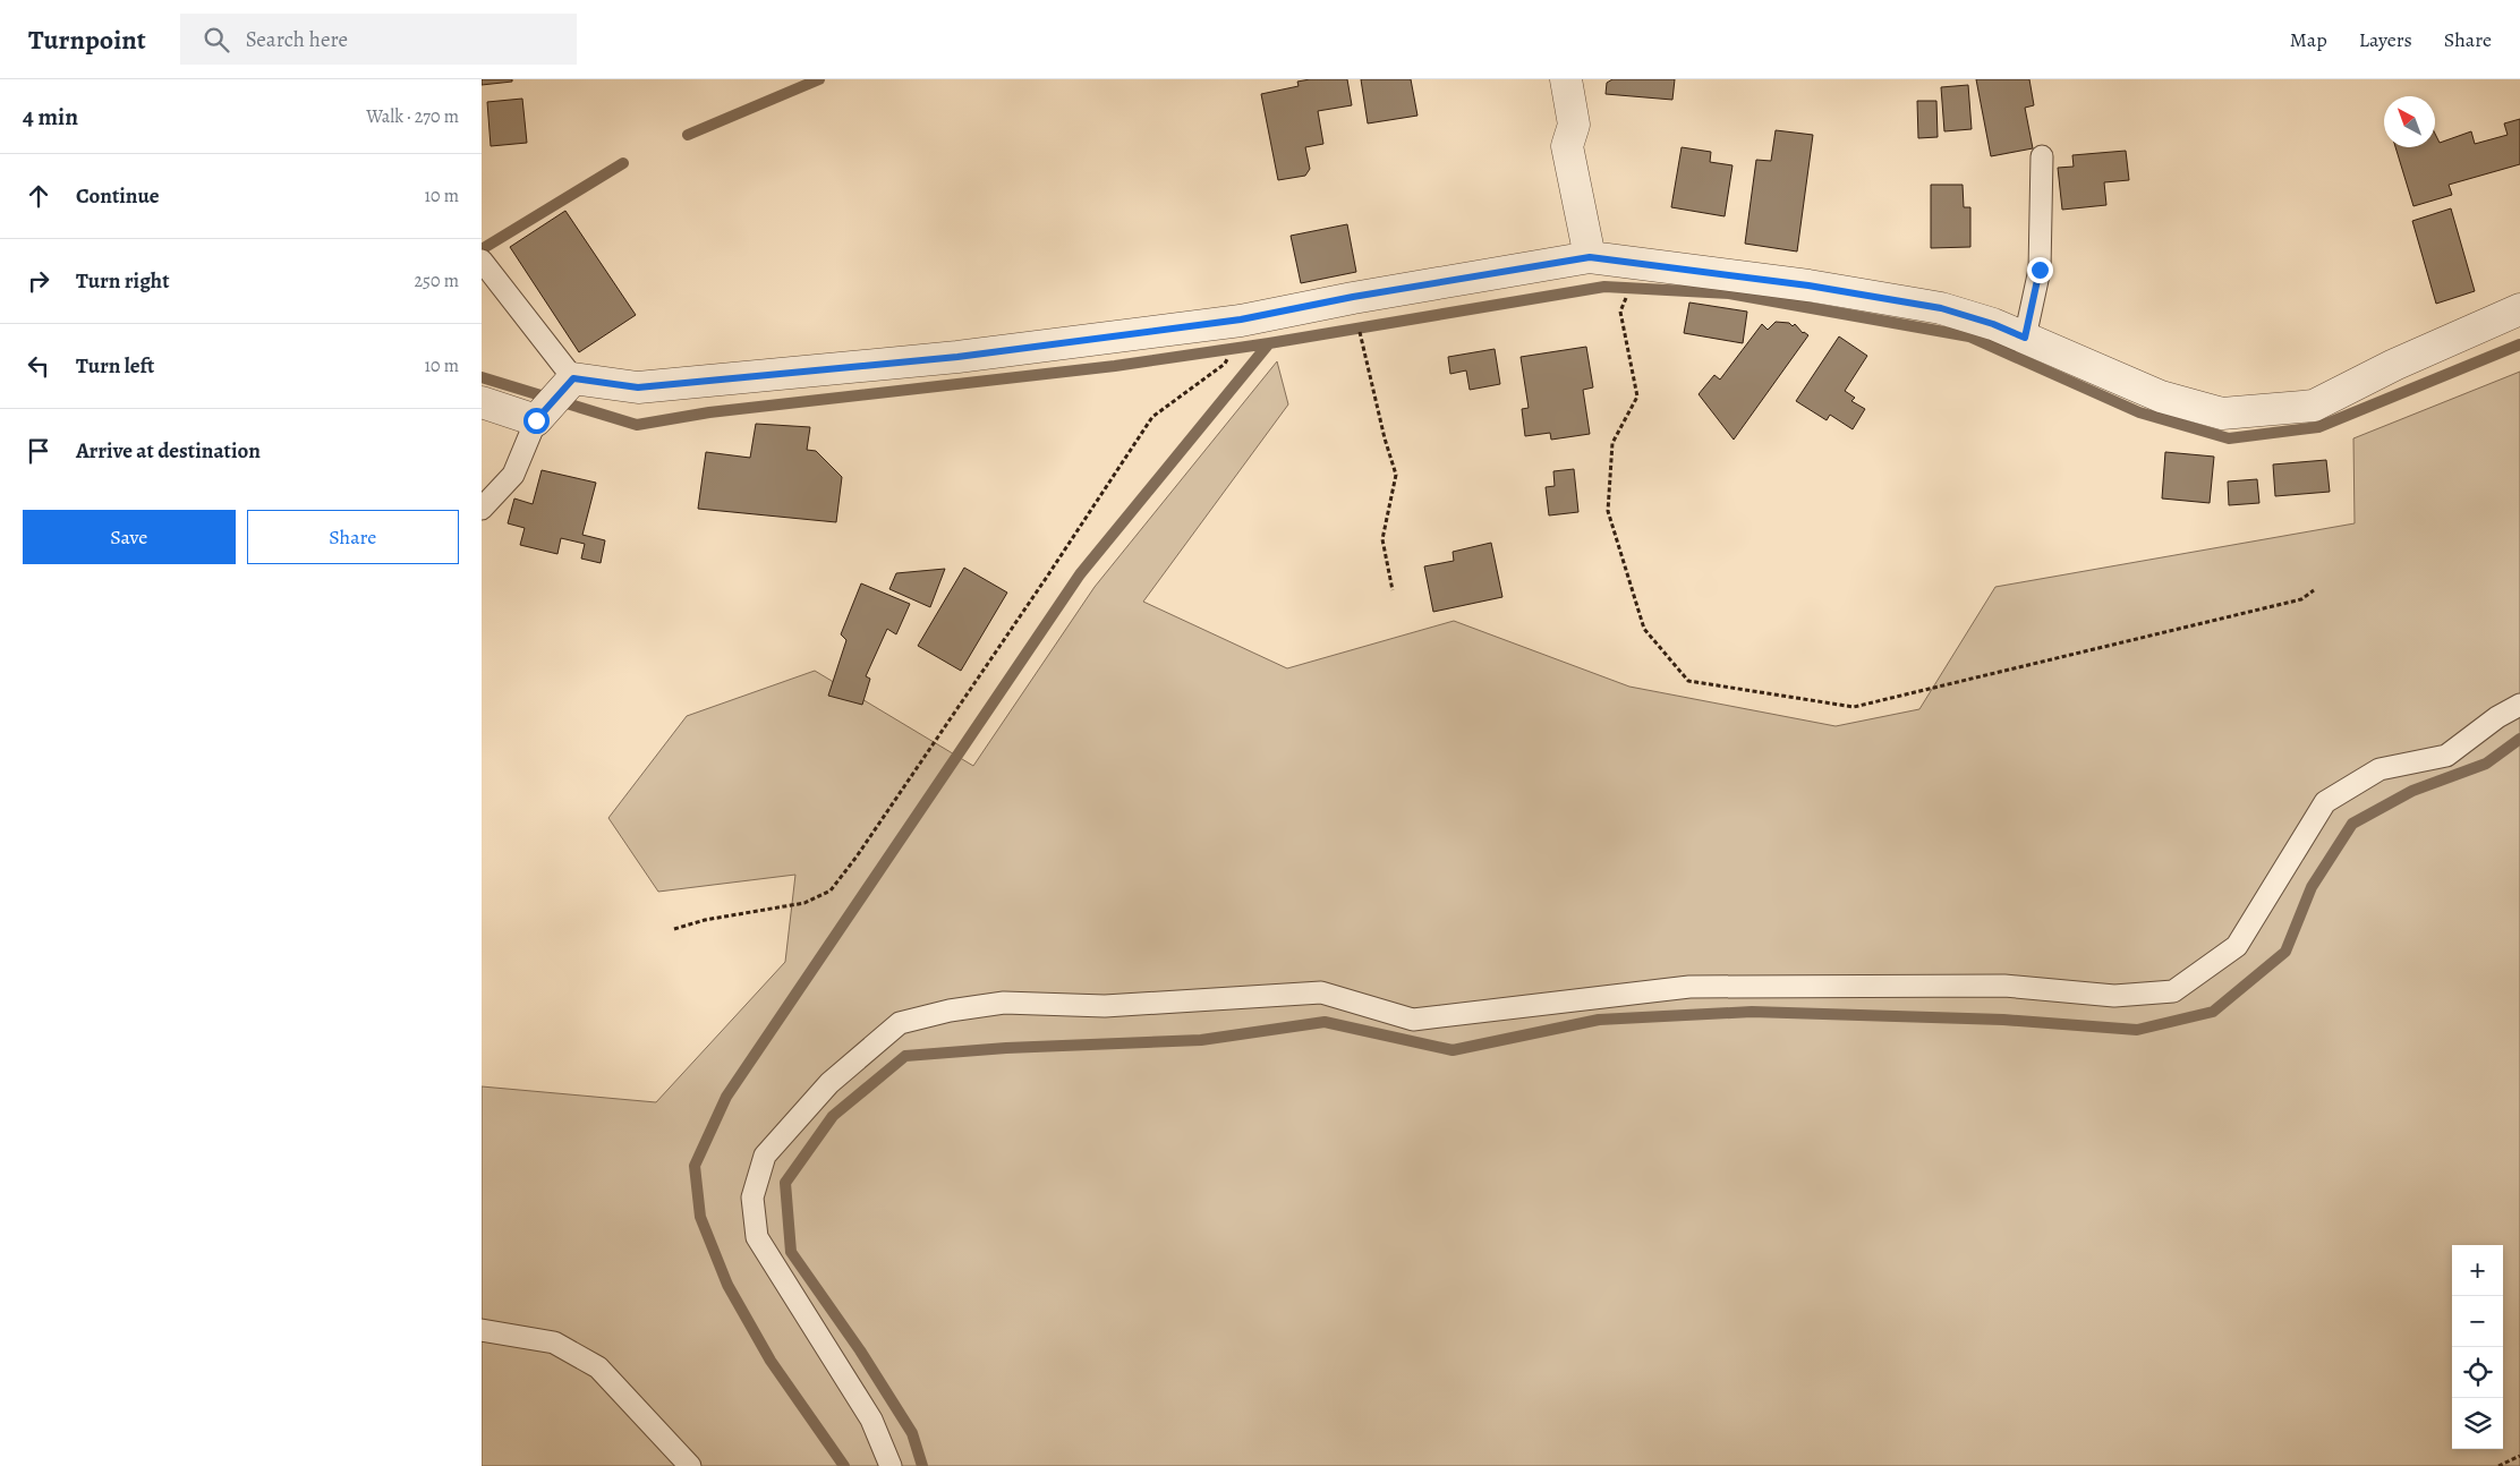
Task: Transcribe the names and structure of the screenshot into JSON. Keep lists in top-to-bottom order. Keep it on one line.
{"north":"top left","page":{"header":"Turnpoint","search":"Search here","nav":["Map","Layers","Share"],"heading":["4 min","Walk · 270 m"],"list":[["Continue","10 m"],["Turn right","250 m"],["Turn left","10 m"],"Arrive at destination"],"buttons":["Save","Share"],"map_buttons":["+","−"]}}
